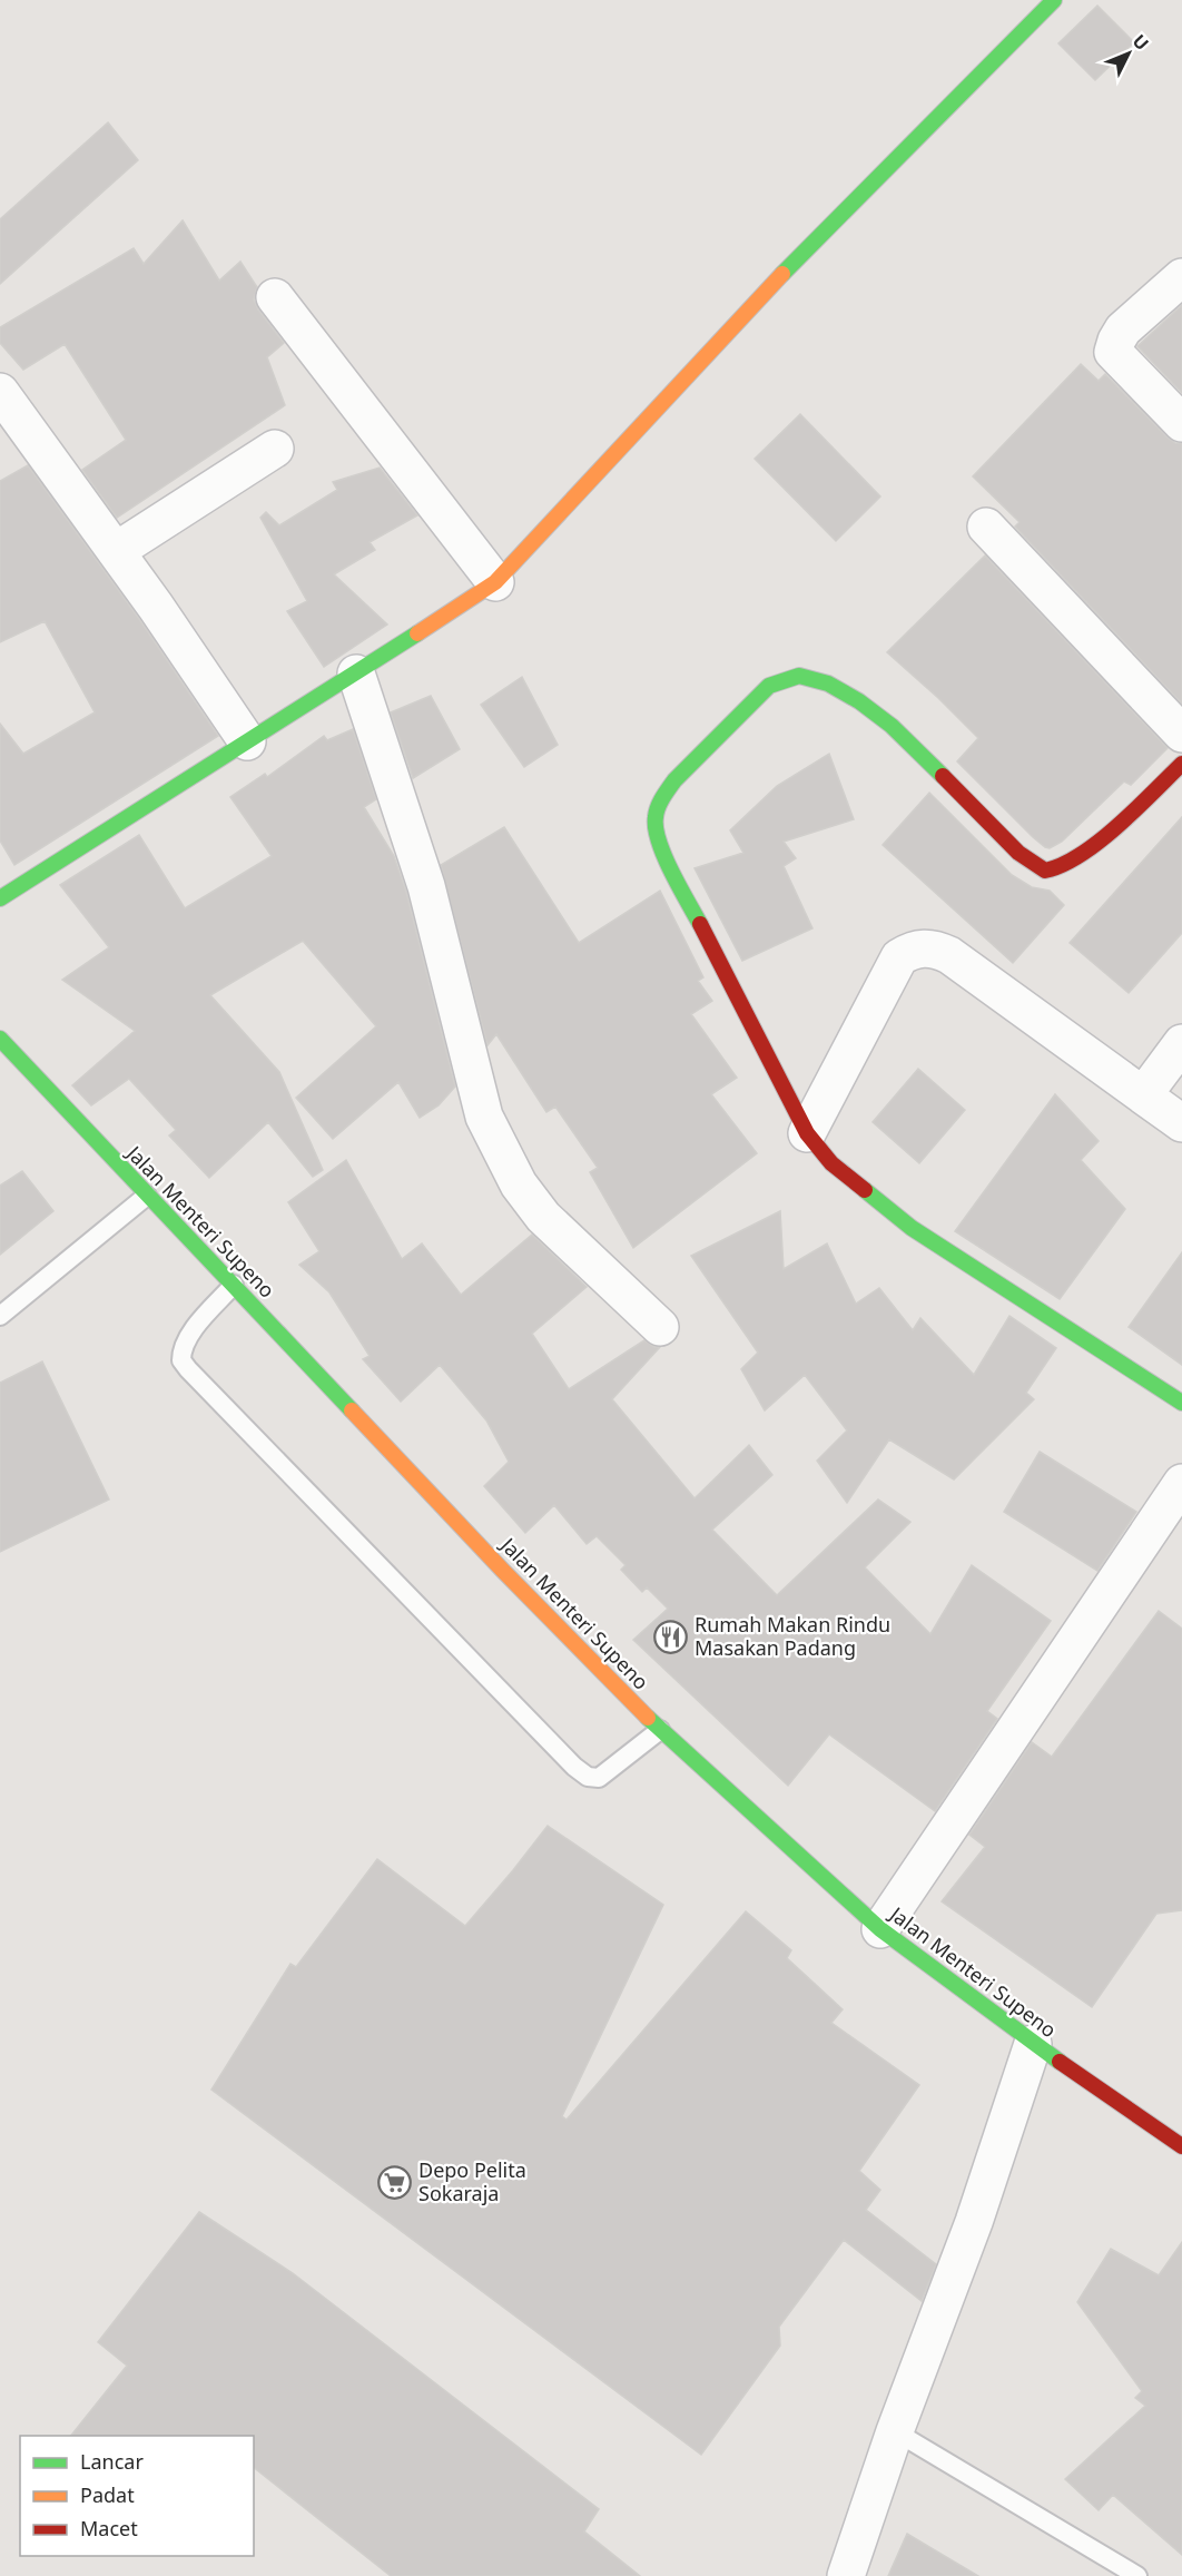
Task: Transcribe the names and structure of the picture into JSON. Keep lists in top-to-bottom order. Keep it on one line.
{"streets":{"street":["Jalan Menteri Supeno"]},"places":{"restaurant":["Rumah Makan Rindu Masakan Padang"],"supermarket":["Depo Pelita Sokaraja"]},"legend":["Lancar","Padat","Macet"],"north":"top right"}
